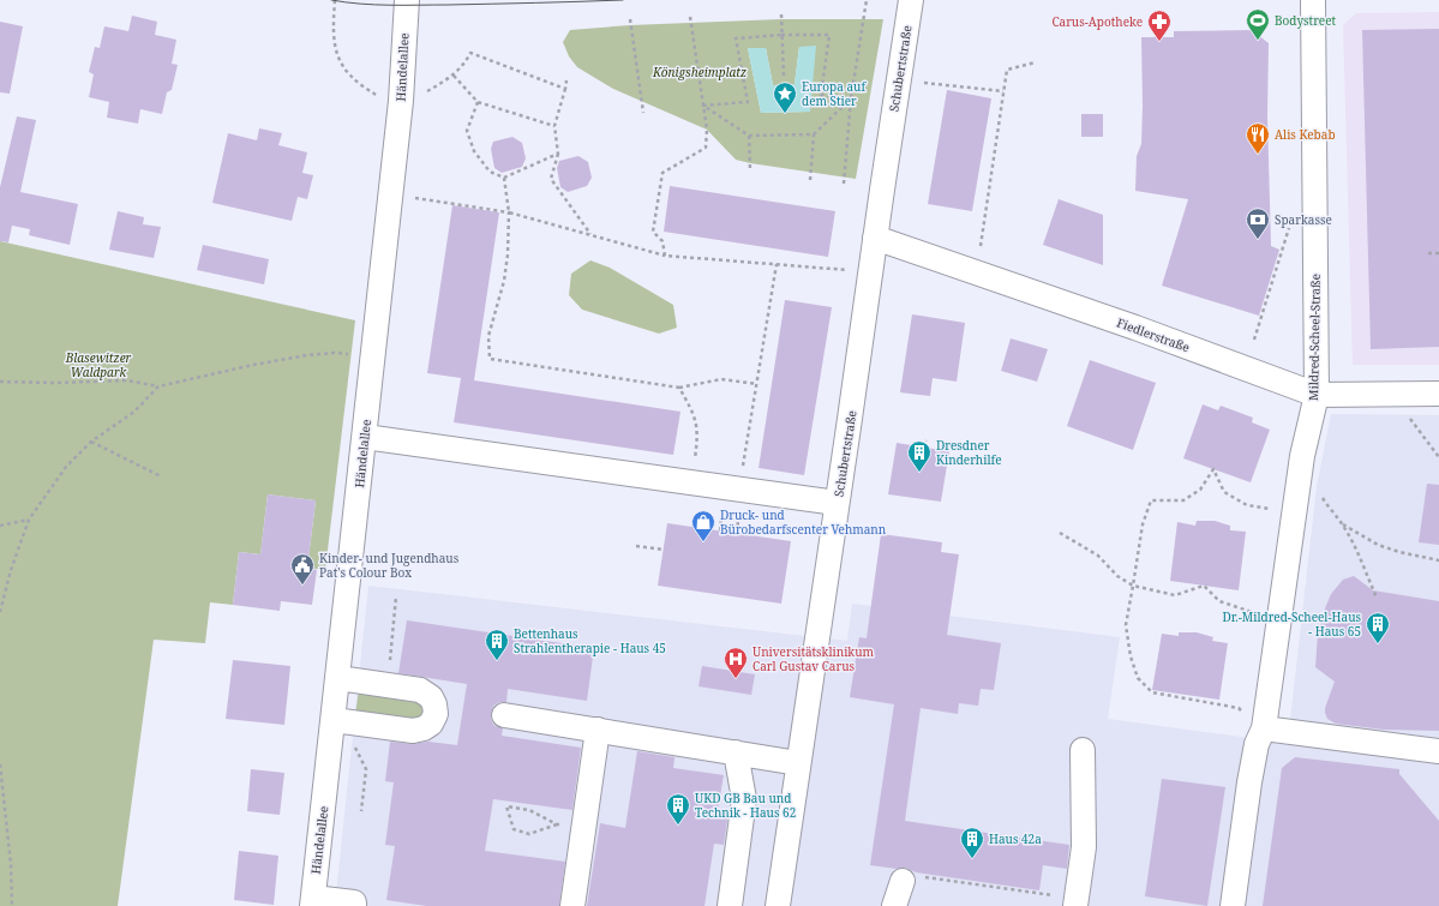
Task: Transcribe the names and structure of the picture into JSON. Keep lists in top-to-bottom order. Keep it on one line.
{"streets":{"street":["Händelallee","Schubertstraße","Fiedlerstraße","Mildred-Scheel-Straße"]},"crossings":[["Schubertstraße","Fiedlerstraße"],["Fiedlerstraße","Mildred-Scheel-Straße"]],"parks":["Königsheimplatz","Blasewitzer Waldpark"],"places":{"sports":["Bodystreet"],"pharmacy":["Carus-Apotheke"],"place":["Europa auf dem Stier"],"restaurant":["Alis Kebab"],"bank":["Sparkasse"],"building":["Dresdner Kinderhilfe","Dr.-Mildred-Scheel-Haus - Haus 65","Bettenhaus Strahlentherapie - Haus 45","UKD GB Bau und Technik - Haus 62","Haus 42a"],"shop":["Druck- und Bürobedarfscenter Vehmann"],"public building":["Kinder- und Jugendhaus Pat's Colour Box"],"hospital":["Universitätsklinikum Carl Gustav Carus"]}}
